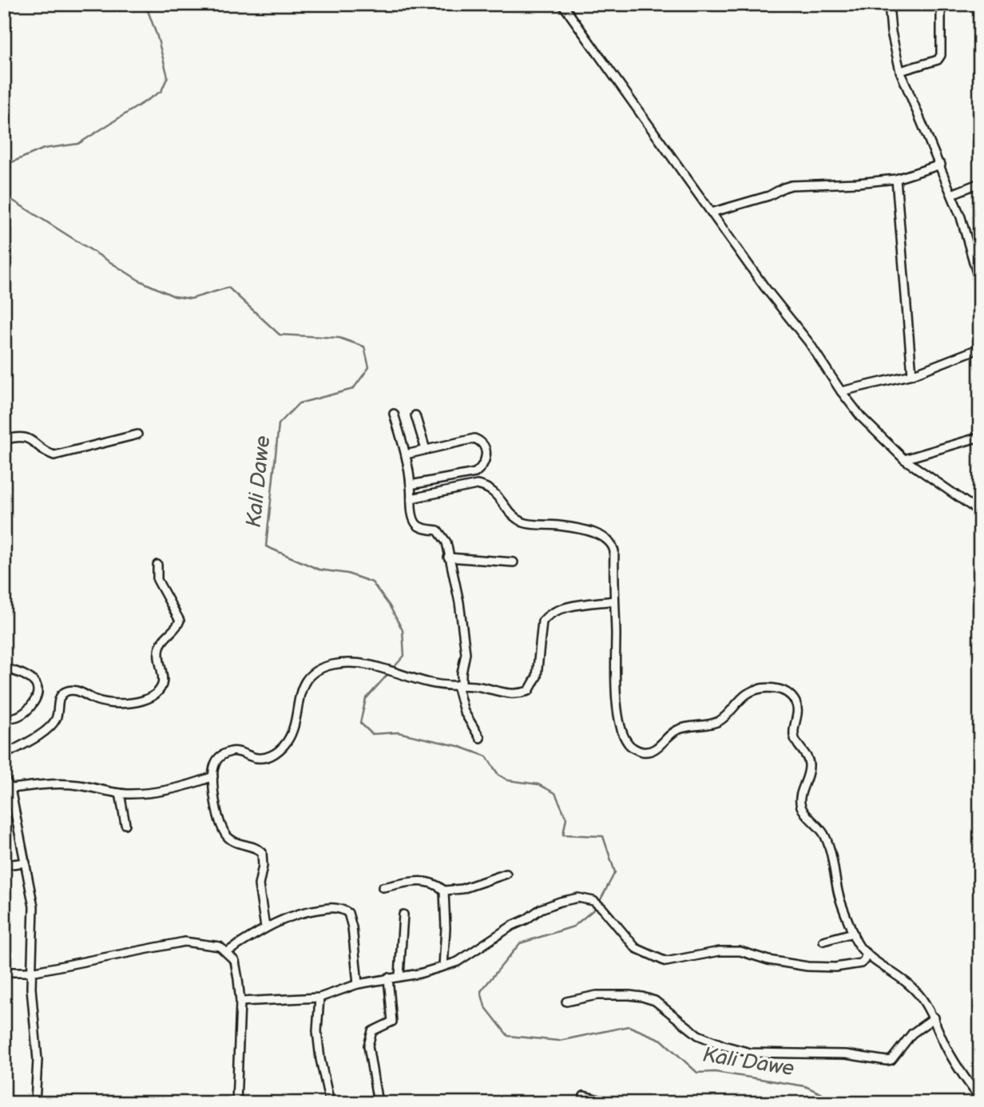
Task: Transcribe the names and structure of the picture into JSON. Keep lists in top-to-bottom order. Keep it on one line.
{"water":["Kali Dawe"]}
